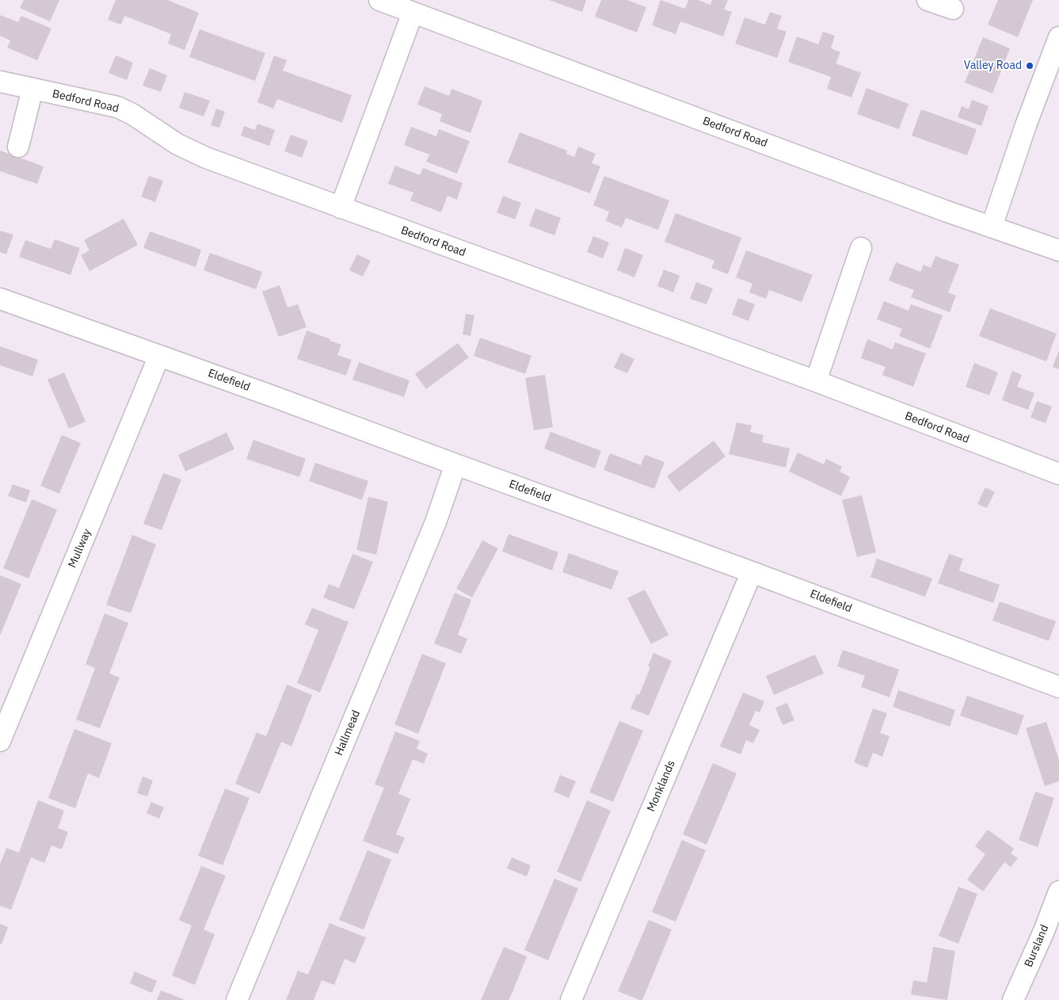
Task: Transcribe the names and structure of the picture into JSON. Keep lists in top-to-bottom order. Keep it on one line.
{"streets":{"street":["Bedford Road","Eldefield","Mullway","Hallmead","Monklands","Bursland"]},"crossings":[["Eldefield","Mullway"],["Eldefield","Hallmead"],["Eldefield","Monklands"]],"places":["Valley Road"]}
